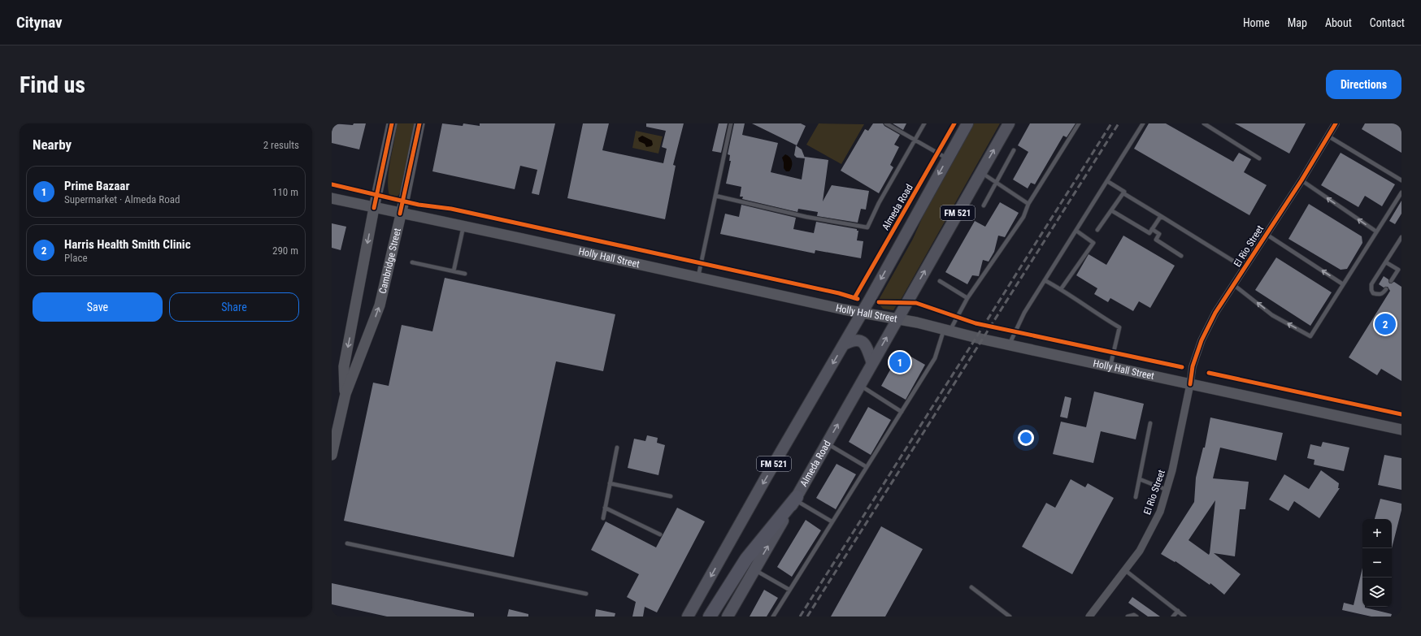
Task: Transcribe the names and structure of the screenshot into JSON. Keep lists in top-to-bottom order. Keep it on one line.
{"streets":{"main road":["Almeda Road","FM 521"],"street":["El Rio Street","Holly Hall Street","Cambridge Street"]},"crossings":[["Almeda Road","Holly Hall Street"],["El Rio Street","Holly Hall Street"],["Holly Hall Street","Cambridge Street"]],"page":{"header":"Citynav","nav":["Home","Map","About","Contact"],"buttons":["Directions",["Save","Share"]],"title":"Find us","heading":["Nearby","2 results"],"list":[{"mark":"1","name":"Prime Bazaar","note":"Supermarket · Almeda Road","value":"110 m"},{"mark":"2","name":"Harris Health Smith Clinic","note":"Place","value":"290 m"}],"pins":["2","1"],"map_buttons":["+","−"]}}
